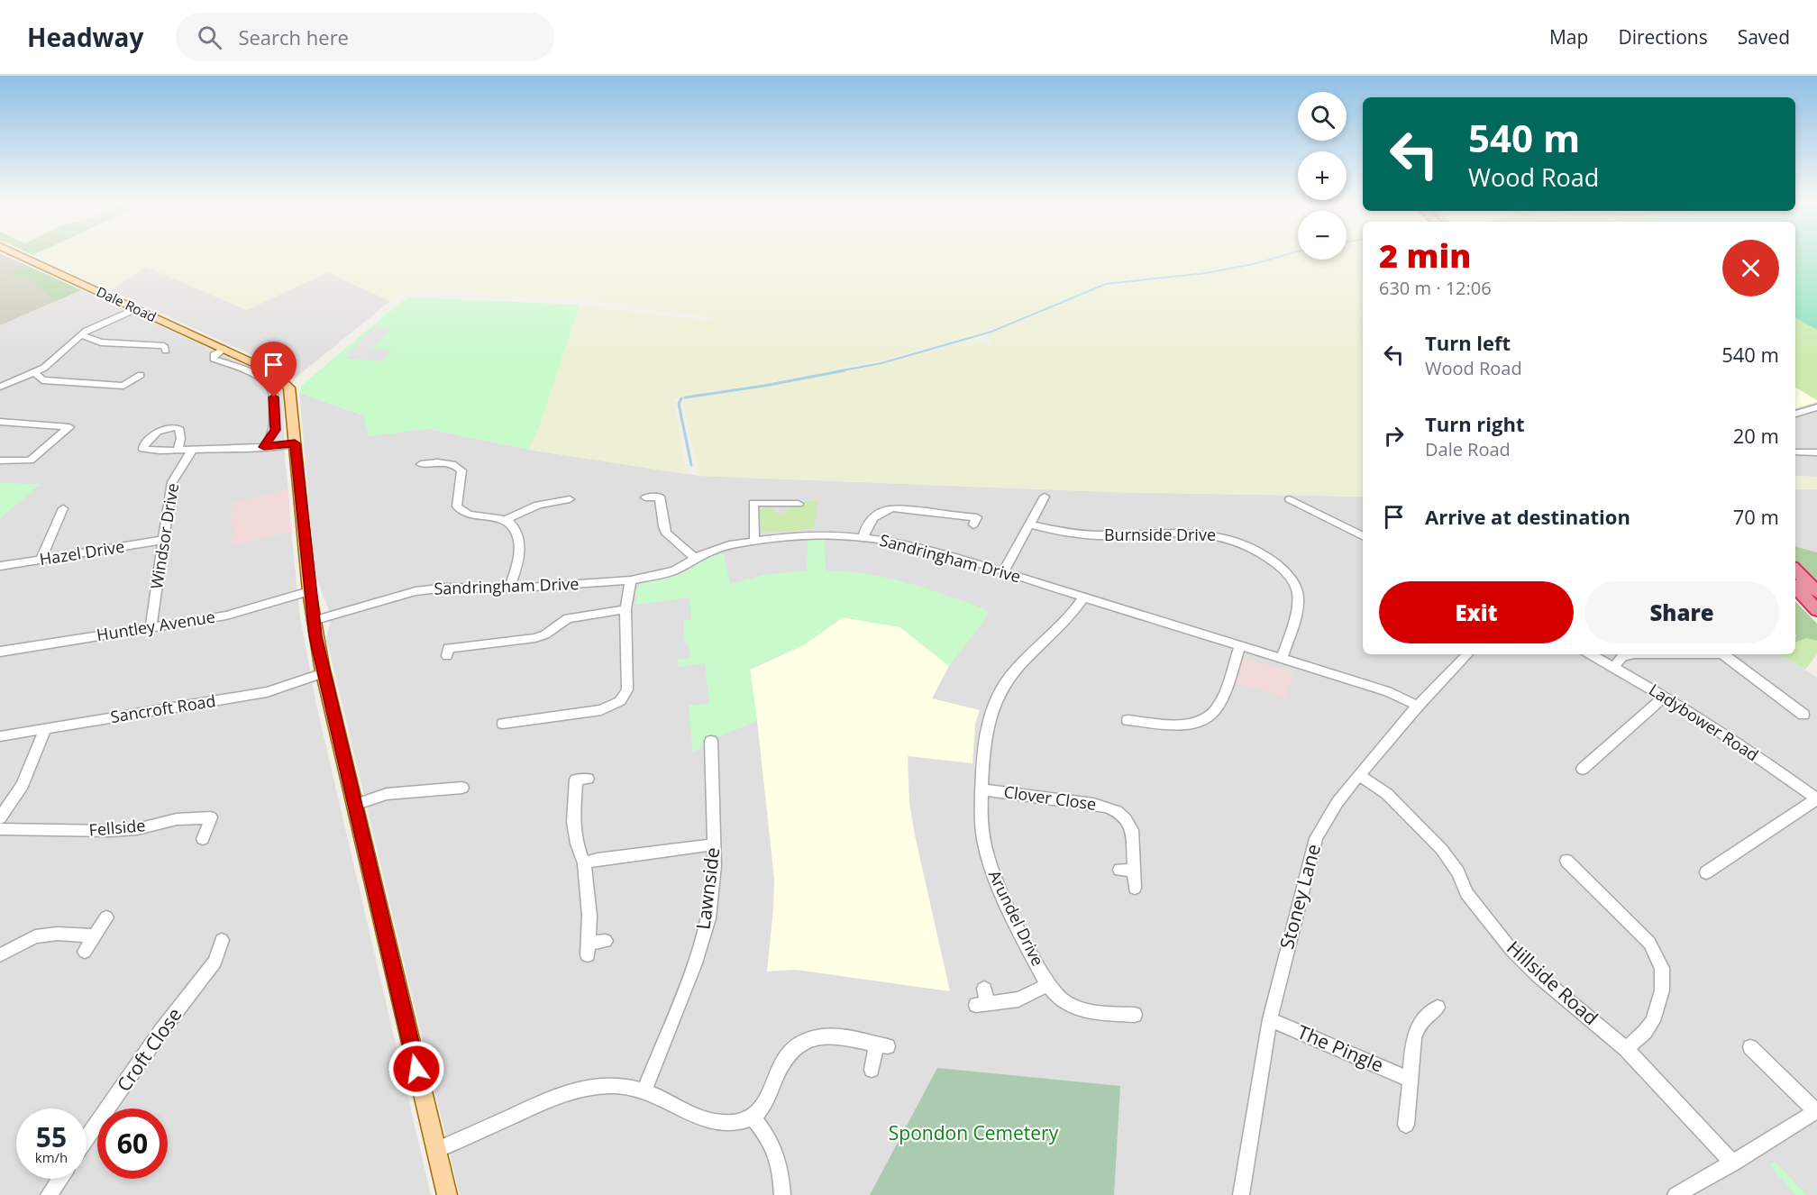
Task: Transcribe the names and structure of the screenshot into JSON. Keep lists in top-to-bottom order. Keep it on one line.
{"streets":{"main road":["Dale Road"],"street":["Burnside Drive","Windsor Drive","Hazel Drive","Sandringham Drive","Huntley Avenue","Sancroft Road","Ladybower Road","Clover Close","Fellside","Lawnside","Stoney Lane","Arundel Drive","Hillside Road","The Pingle","Croft Close"]},"crossings":[["Dale Road","Sandringham Drive"],["Dale Road","Huntley Avenue"],["Dale Road","Sancroft Road"],["Burnside Drive","Sandringham Drive"],["Windsor Drive","Hazel Drive"],["Windsor Drive","Huntley Avenue"],["Sandringham Drive","Stoney Lane"],["Sandringham Drive","Arundel Drive"],["Clover Close","Arundel Drive"],["Stoney Lane","Hillside Road"],["Stoney Lane","The Pingle"]],"parks":["Spondon Cemetery"],"page":{"header":"Headway","search":"Search here","nav":["Map","Directions","Saved"],"map_buttons":["+","−"],"turn":["540 m","Wood Road"],"heading":["2 min","630 m · 12:06"],"list":[{"name":"Turn left","note":"Wood Road","value":"540 m"},{"name":"Turn right","note":"Dale Road","value":"20 m"},{"name":"Arrive at destination","value":"70 m"}],"buttons":["Exit","Share"],"speed":"55 km/h","limit":"60"}}
